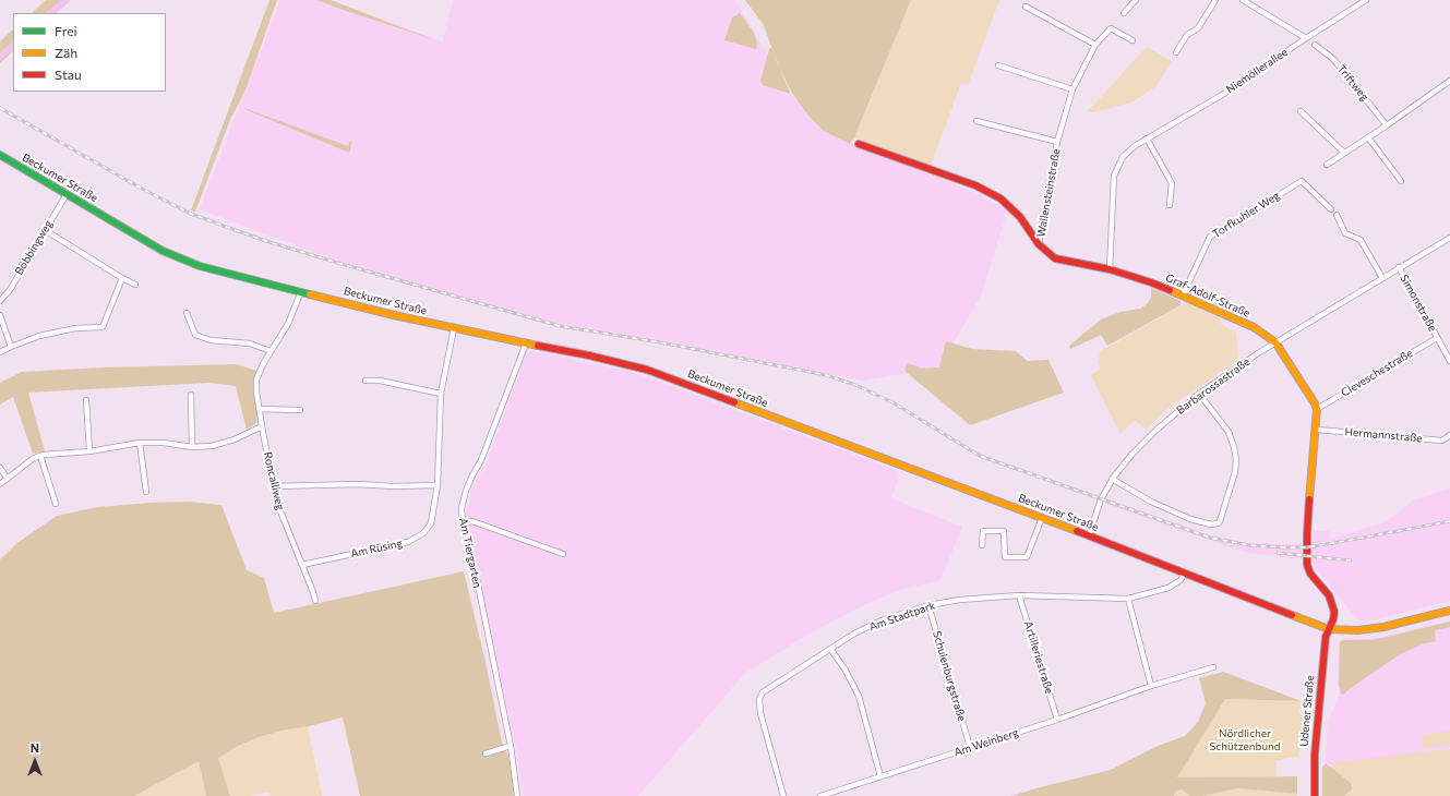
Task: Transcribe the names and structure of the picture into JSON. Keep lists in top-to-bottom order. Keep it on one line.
{"streets":{"main road":["Beckumer Straße","Graf-Adolf-Straße","Udener Straße"],"street":["Niemöllerallee","Triftweg","Wallensteinstraße","Torfkuhler Weg","Böbbingweg","Simonstraße","Cleveschestraße","Barbarossastraße","Hermannstraße","Roncalliweg","Am Rüsing","Am Tiergarten","Am Stadtpark","Artilleriestraße","Schulenburgstraße","Am Weinberg"]},"crossings":[["Niemöllerallee","Graf-Adolf-Straße"],["Beckumer Straße","Böbbingweg"],["Beckumer Straße","Graf-Adolf-Straße"],["Beckumer Straße","Barbarossastraße"],["Beckumer Straße","Roncalliweg"],["Beckumer Straße","Am Rüsing"],["Beckumer Straße","Am Tiergarten"],["Beckumer Straße","Am Stadtpark"],["Beckumer Straße","Udener Straße"],["Wallensteinstraße","Graf-Adolf-Straße"],["Torfkuhler Weg","Graf-Adolf-Straße"],["Graf-Adolf-Straße","Cleveschestraße"],["Graf-Adolf-Straße","Barbarossastraße"],["Graf-Adolf-Straße","Hermannstraße"],["Graf-Adolf-Straße","Udener Straße"],["Simonstraße","Cleveschestraße"],["Simonstraße","Barbarossastraße"],["Roncalliweg","Am Rüsing"],["Am Stadtpark","Artilleriestraße"],["Am Stadtpark","Schulenburgstraße"],["Artilleriestraße","Am Weinberg"],["Schulenburgstraße","Am Weinberg"]],"parks":["Nördlicher Schützenbund"],"legend":["Frei","Zäh","Stau"],"north":"top"}
